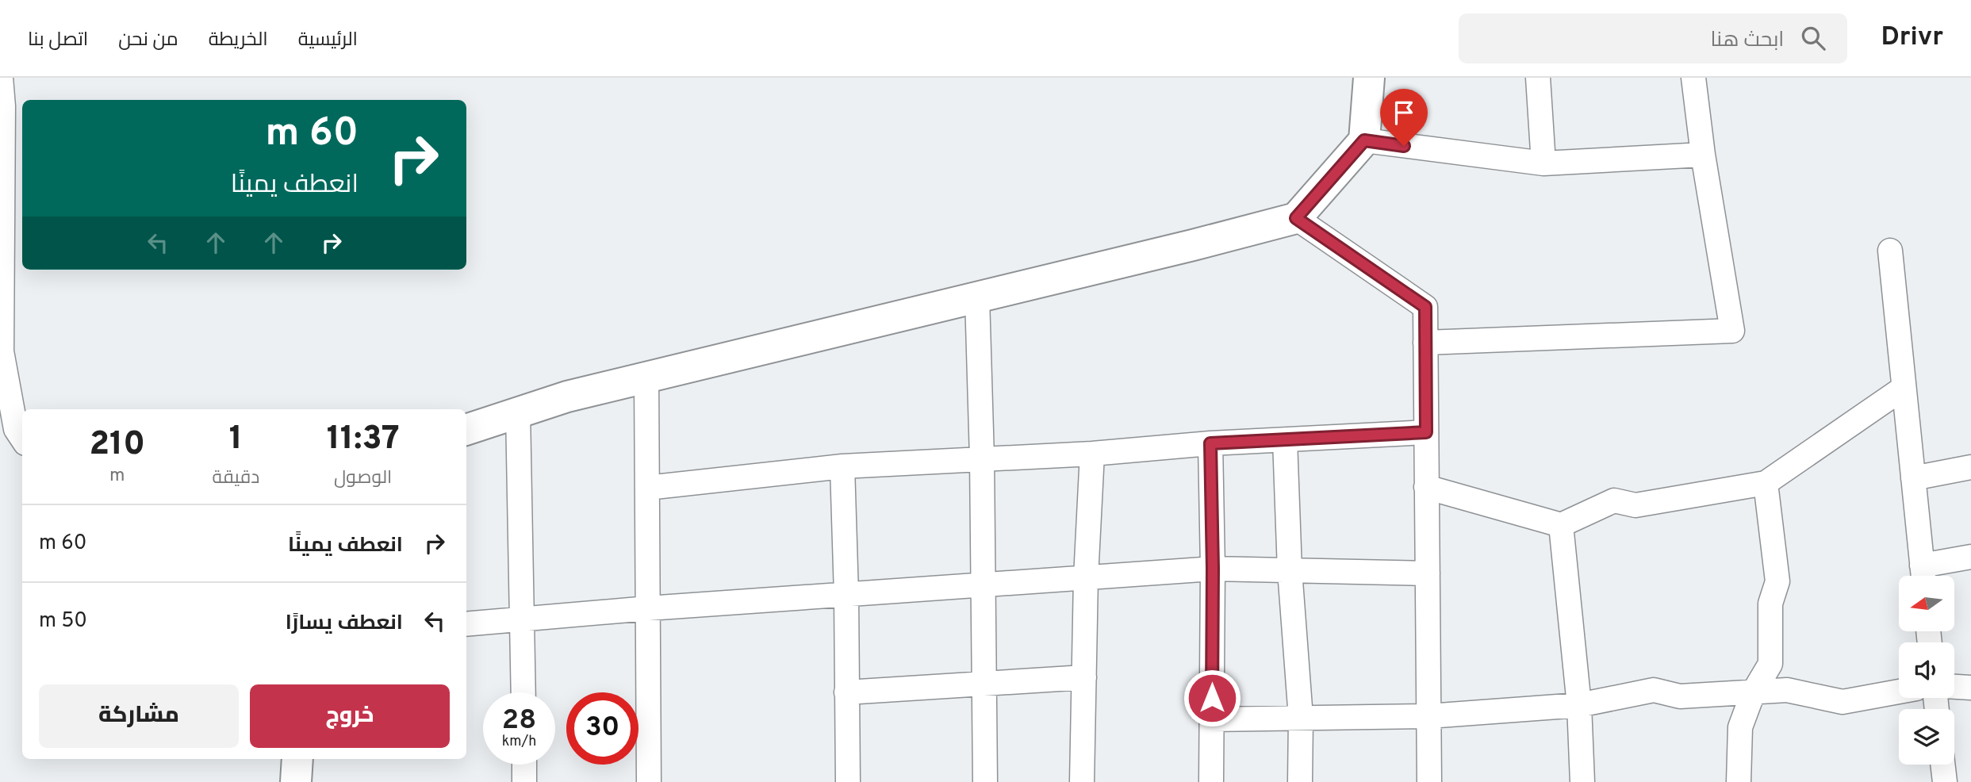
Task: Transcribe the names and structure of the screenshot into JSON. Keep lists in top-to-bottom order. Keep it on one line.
{"north":"left","page":{"header":"Drivr","search":"ابحث هنا","nav":["الرئيسية","الخريطة","من نحن","اتصل بنا"],"turn":["60 m","انعطف يمينًا"],"eta":["11:37","الوصول","1","دقيقة","210","m"],"list":[{"name":"انعطف يمينًا","value":"60 m"},{"name":"انعطف يسارًا","value":"50 m"}],"buttons":["خروج","مشاركة"],"speed":"28 km/h","limit":"30"}}
